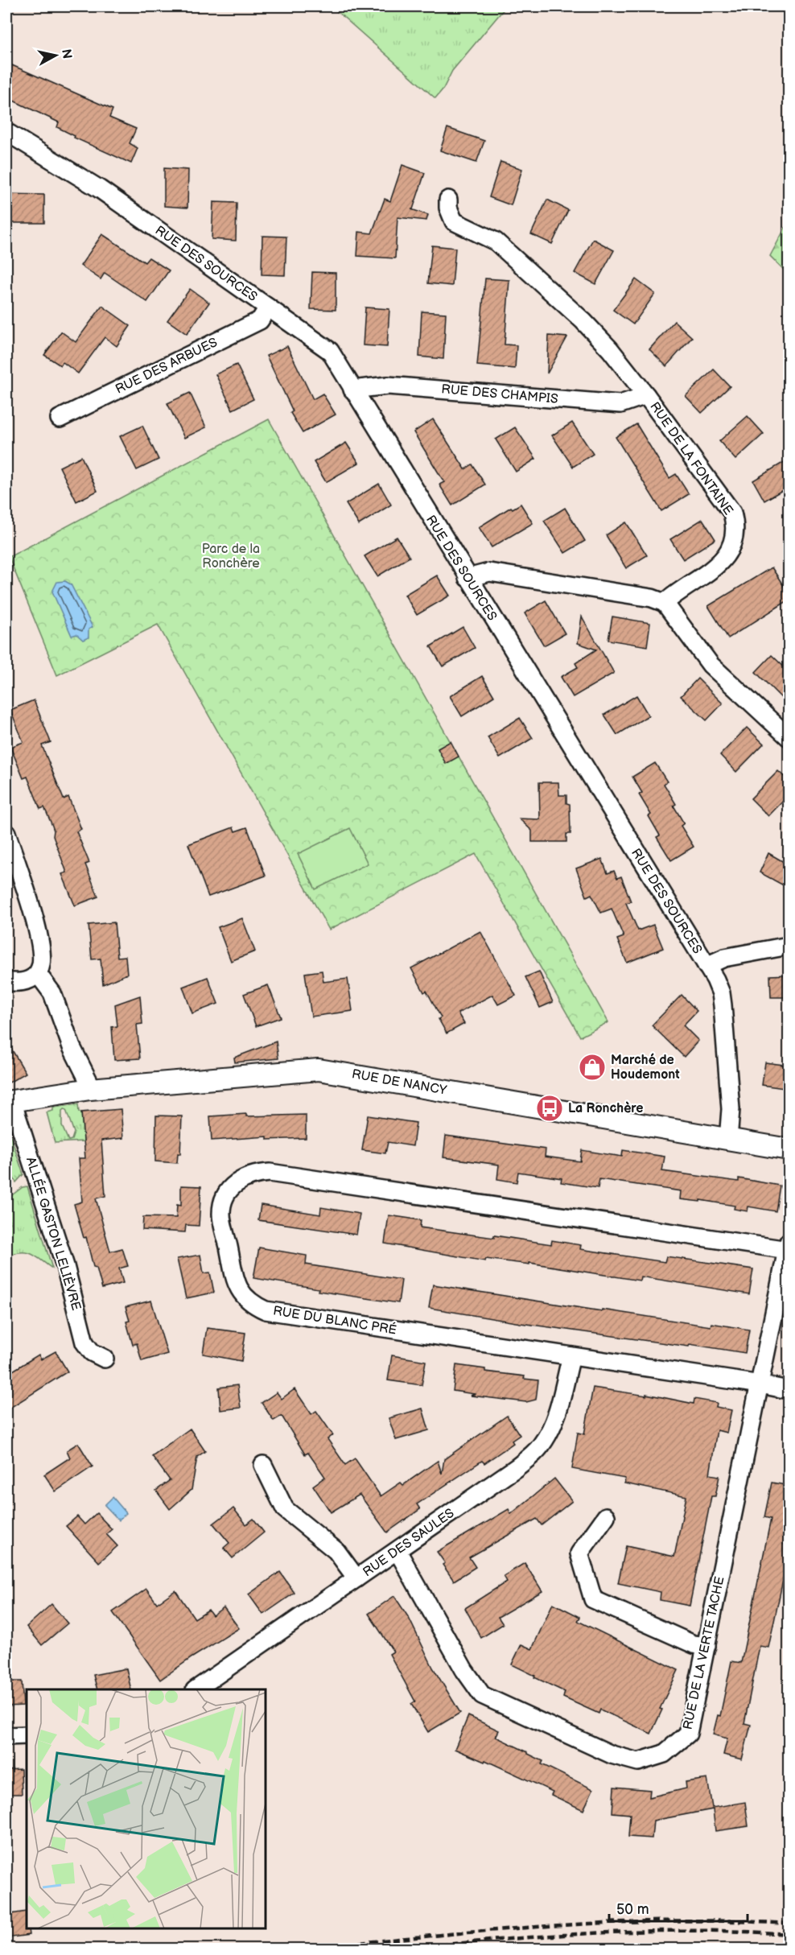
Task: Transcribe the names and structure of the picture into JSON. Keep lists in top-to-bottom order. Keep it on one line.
{"streets":{"street":["RUE DES SOURCES","RUE DES ARBUES","RUE DES CHAMPIS","RUE DE LA FONTAINE","RUE DE NANCY","ALLÉE GASTON LELIÈVRE","RUE DU BLANC PRÉ","RUE DES SAULES","RUE DE LA VERTE TACHE"]},"crossings":[["RUE DES SOURCES","RUE DES ARBUES"],["RUE DES SOURCES","RUE DES CHAMPIS"],["RUE DES SOURCES","RUE DE NANCY"],["RUE DES CHAMPIS","RUE DE LA FONTAINE"],["RUE DE NANCY","ALLÉE GASTON LELIÈVRE"],["RUE DU BLANC PRÉ","RUE DES SAULES"],["RUE DU BLANC PRÉ","RUE DE LA VERTE TACHE"],["RUE DES SAULES","RUE DE LA VERTE TACHE"]],"parks":["Parc de la Ronchère"],"places":{"shop":["Marché de Houdemont"],"bus stop":["La Ronchère"]},"scale_bar":"50 m","north":"right"}
